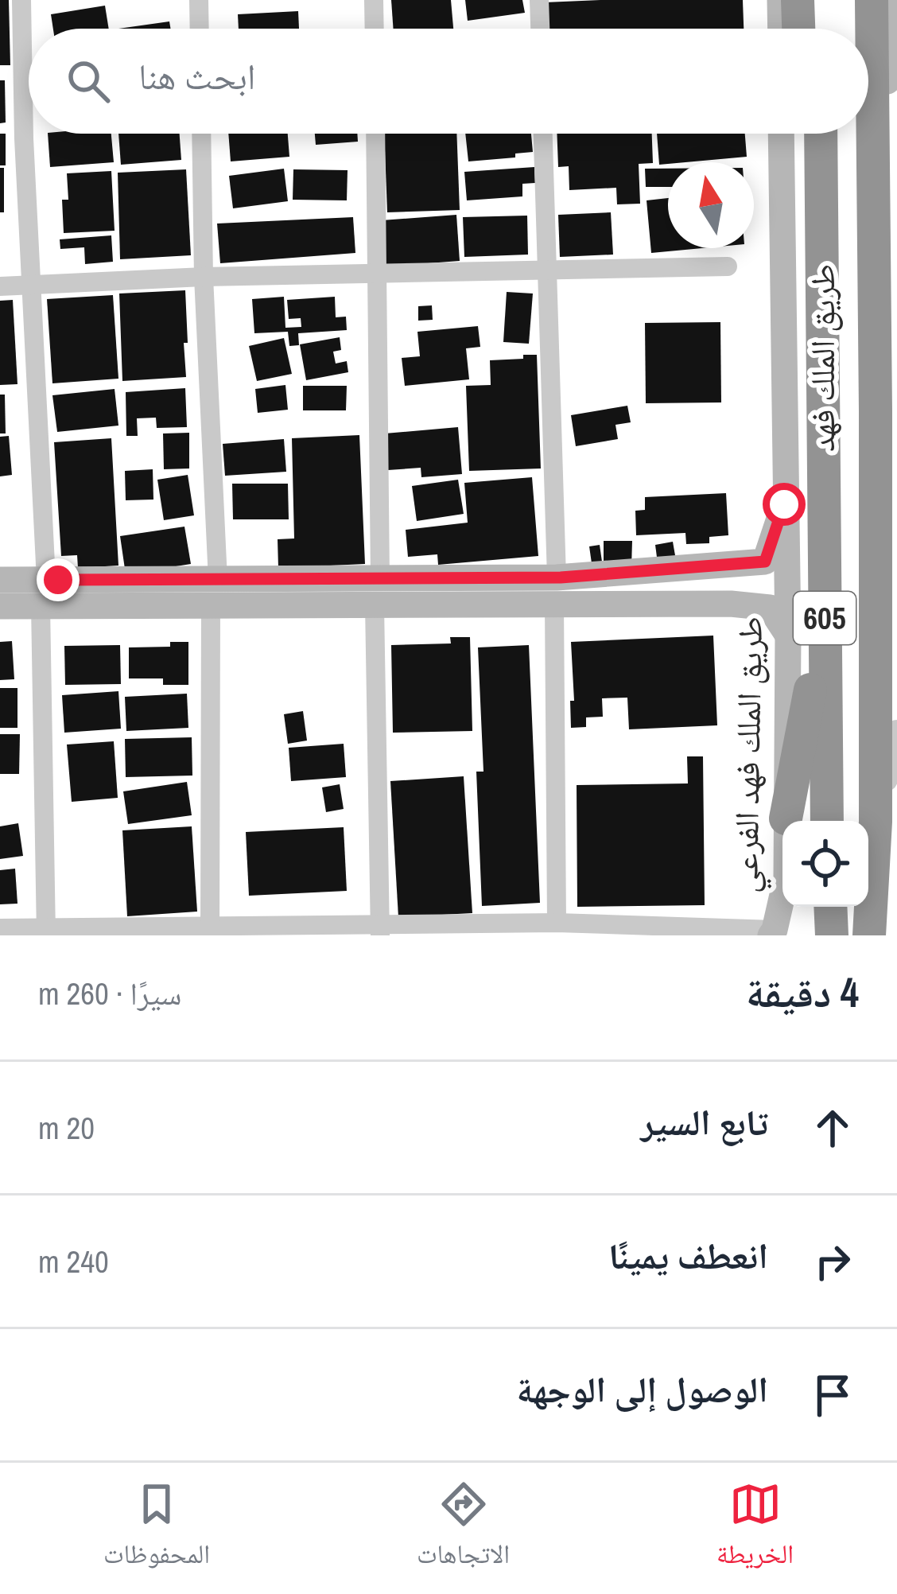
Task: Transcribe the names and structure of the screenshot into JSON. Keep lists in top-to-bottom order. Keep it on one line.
{"streets":{"highway":["طريق الملك فهد","605"],"main road":["طريق الملك فهد الفرعي"]},"north":"top","page":{"search":"ابحث هنا","heading":["4 دقيقة","سيرًا · 260 m"],"list":[["تابع السير","20 m"],["انعطف يمينًا","240 m"],"الوصول إلى الوجهة"],"nav":["الخريطة","الاتجاهات","المحفوظات"]}}
